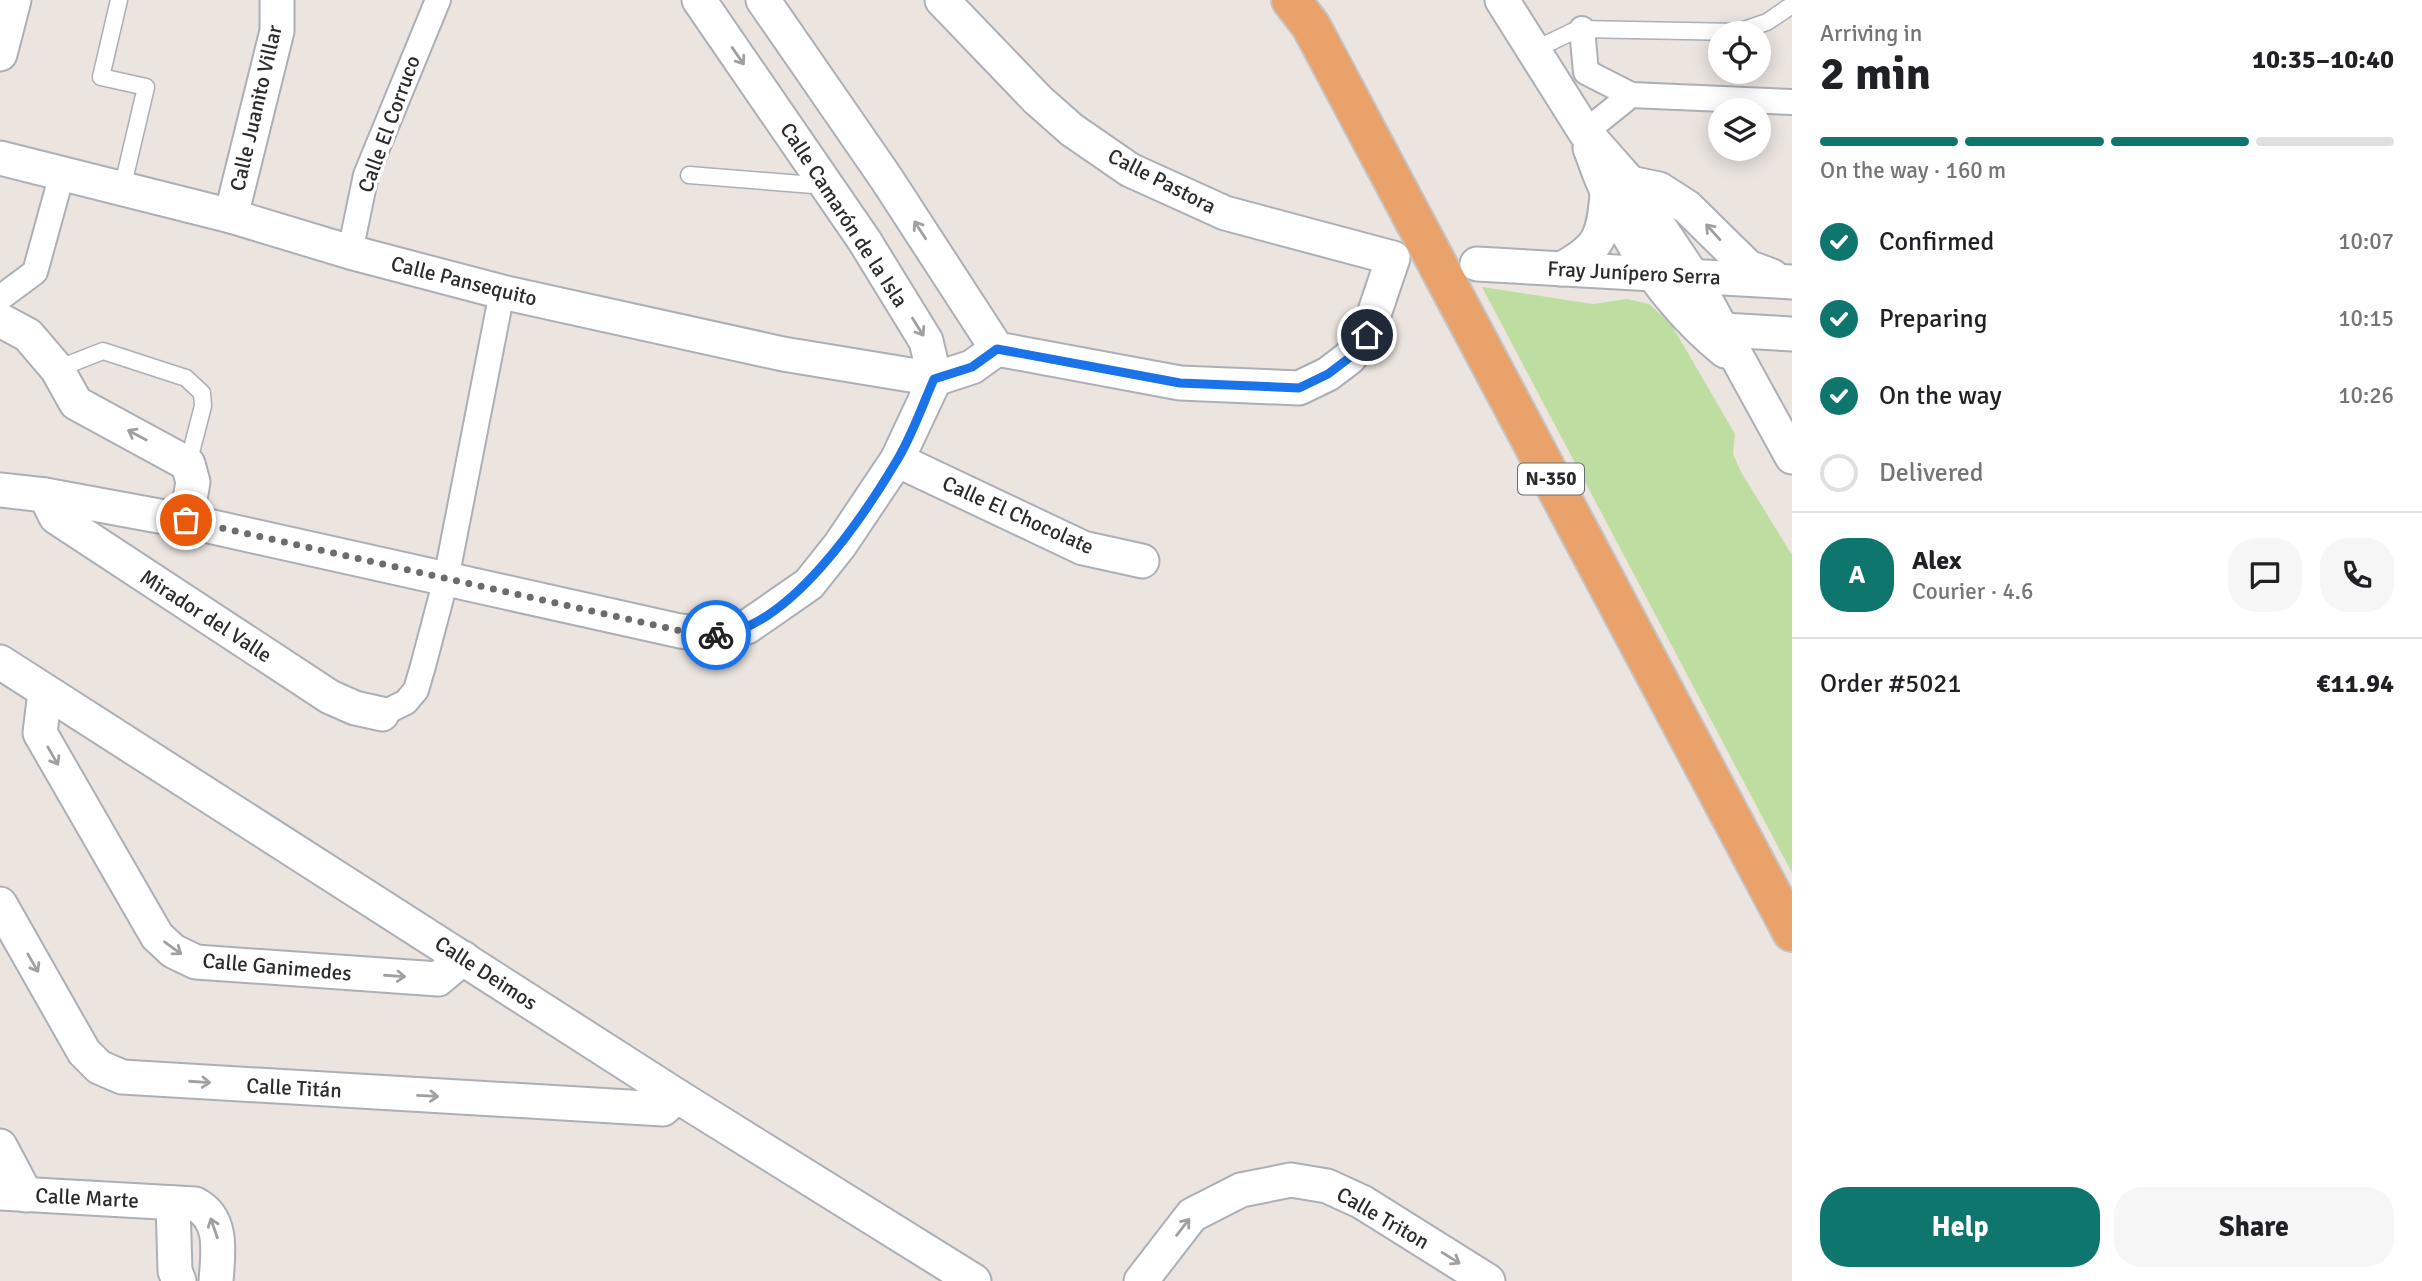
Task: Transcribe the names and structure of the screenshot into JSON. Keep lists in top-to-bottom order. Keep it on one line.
{"streets":{"highway":["N-350"],"street":["Calle Juanito Villar","Calle El Corruco","Calle Pastora","Calle Camarón de la Isla","Fray Junípero Serra","Calle Pansequito","Calle El Chocolate","Mirador del Valle","Calle Ganimedes","Calle Deimos","Calle Titán","Calle Marte","Calle Triton"]},"crossings":[["Calle Juanito Villar","Calle Pansequito"],["Calle El Corruco","Calle Pansequito"],["Calle Camarón de la Isla","Calle Pansequito"],["Calle Ganimedes","Calle Deimos"],["Calle Deimos","Calle Titán"]],"one_way":["Calle Ganimedes","Calle Titán","Calle Triton"],"page":{"heading":["2 min","Arriving in","10:35–10:40"],"panel":["Alex","Courier · 4.6","Order #5021","€11.94"],"bar":"On the way · 160 m","list":[["Confirmed","10:07"],["Preparing","10:15"],["On the way","10:26"],"Delivered"],"round":"A","buttons":["Help","Share"]}}
